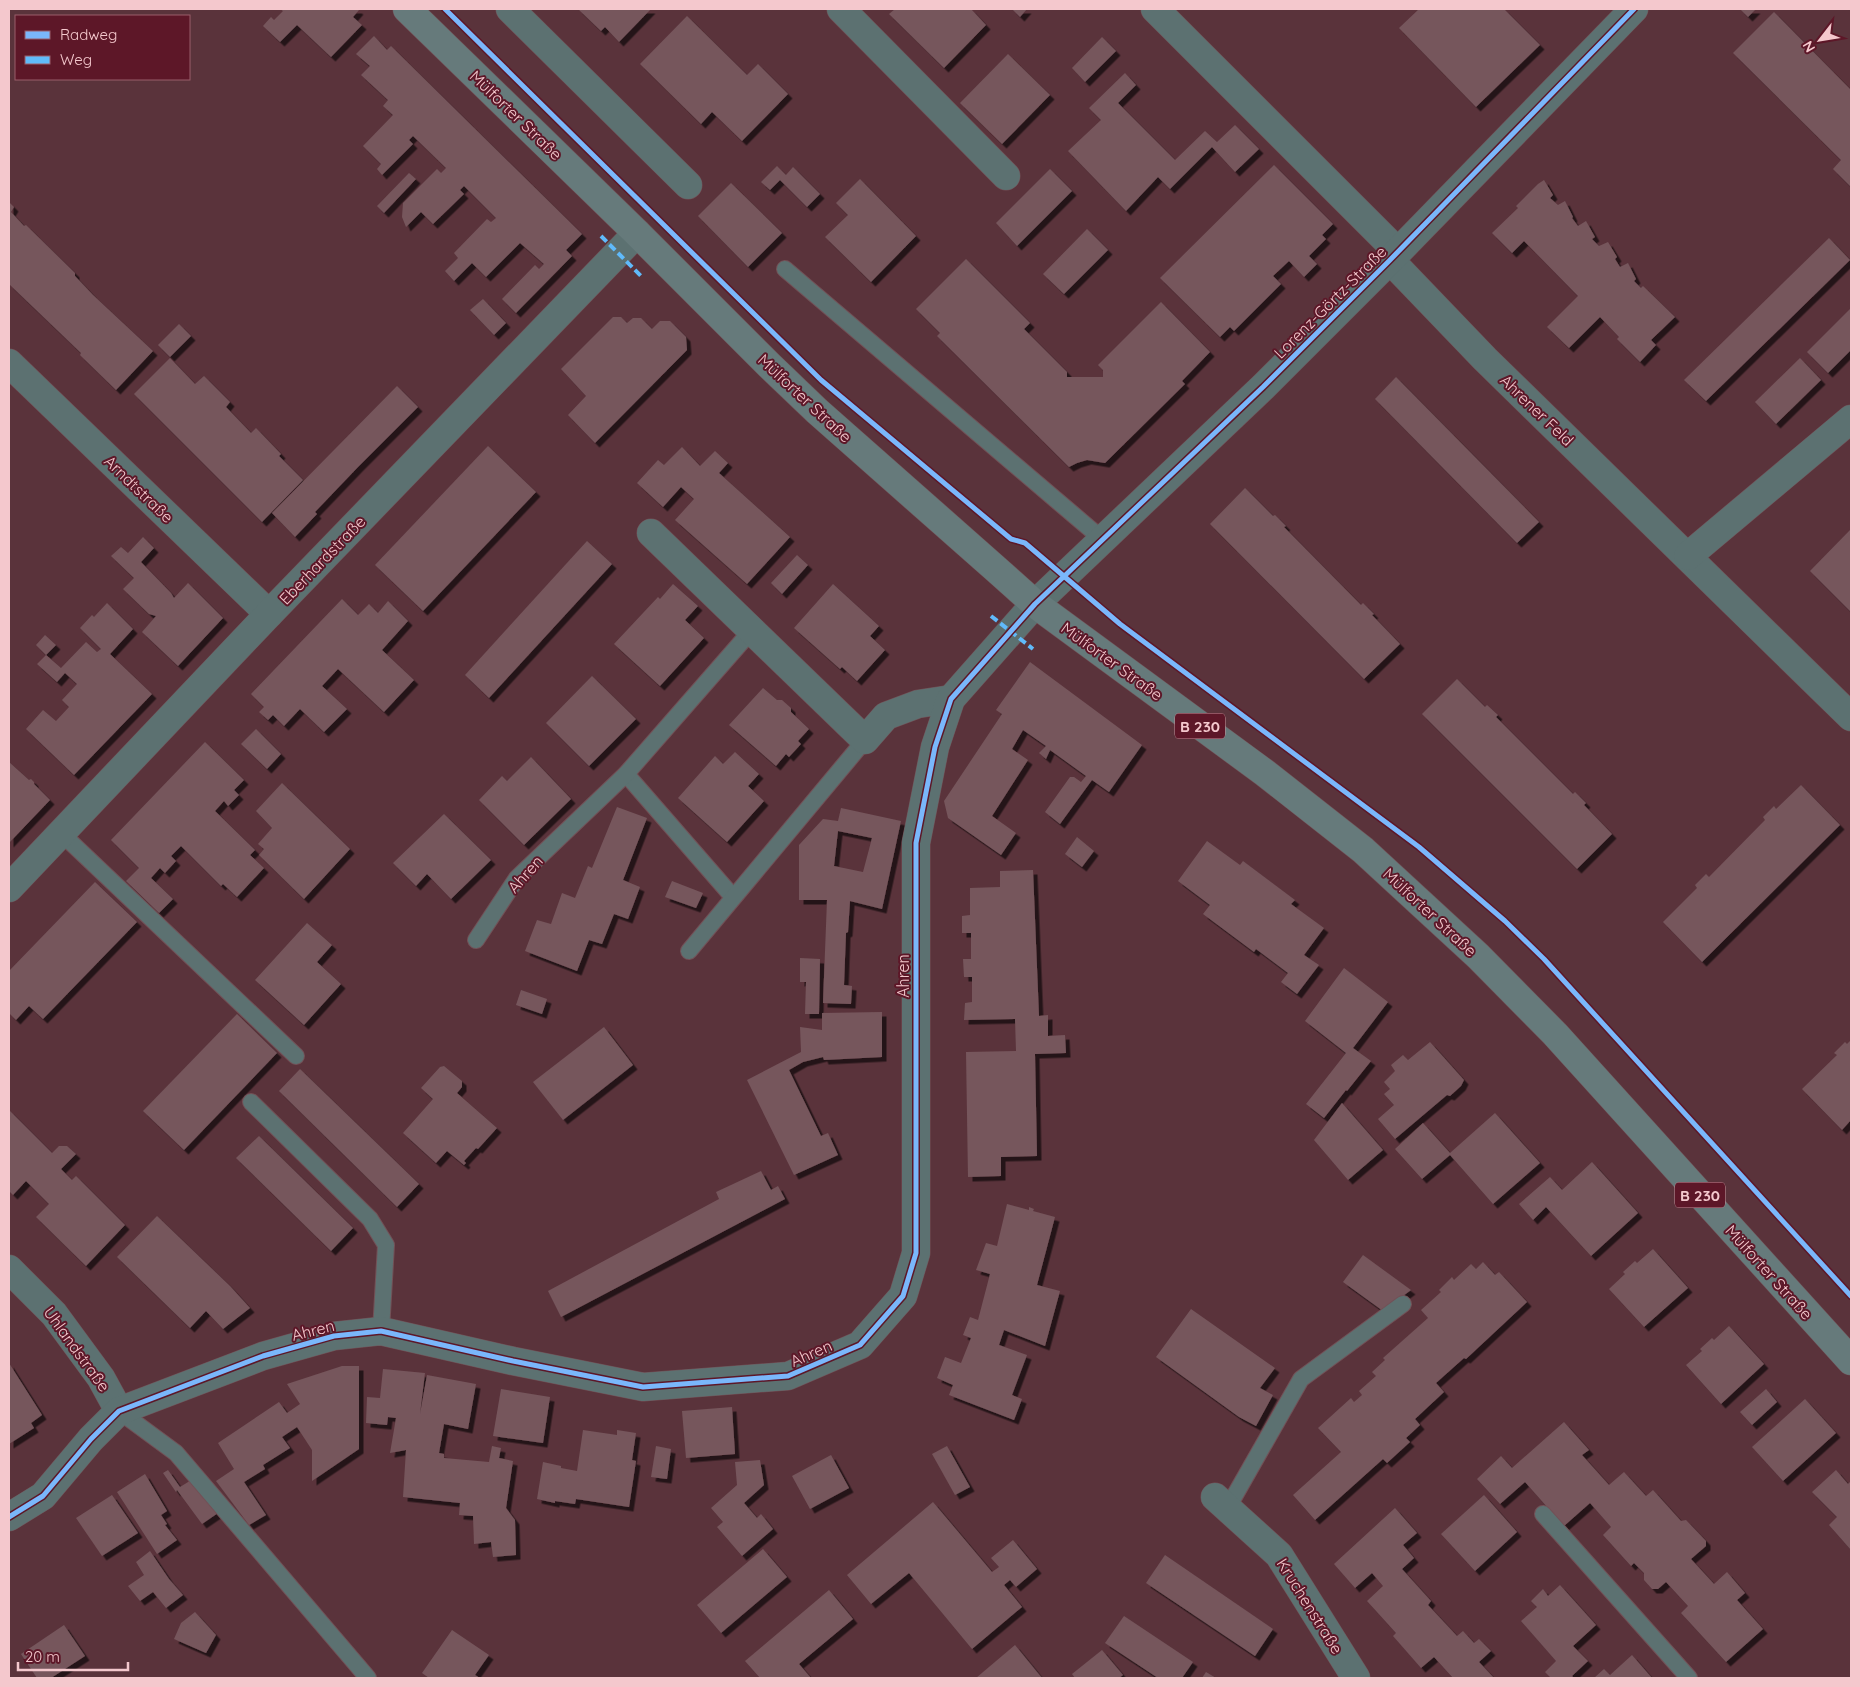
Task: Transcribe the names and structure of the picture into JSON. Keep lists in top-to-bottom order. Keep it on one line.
{"streets":{"main road":["Mülforter Straße","B 230"],"street":["Lorenz-Görtz-Straße","Ahrener Feld","Arndtstraße","Eberhardstraße","Ahren","Uhlandstraße","Kruchenstraße"]},"crossings":[["Mülforter Straße","Lorenz-Görtz-Straße"],["Mülforter Straße","Eberhardstraße"],["Mülforter Straße","Ahren"],["Lorenz-Görtz-Straße","Ahrener Feld"],["Lorenz-Görtz-Straße","Ahren"],["Arndtstraße","Eberhardstraße"],["Ahren","Uhlandstraße"]],"legend":["Radweg","Weg"],"scale_bar":"20 m","north":"bottom left"}
